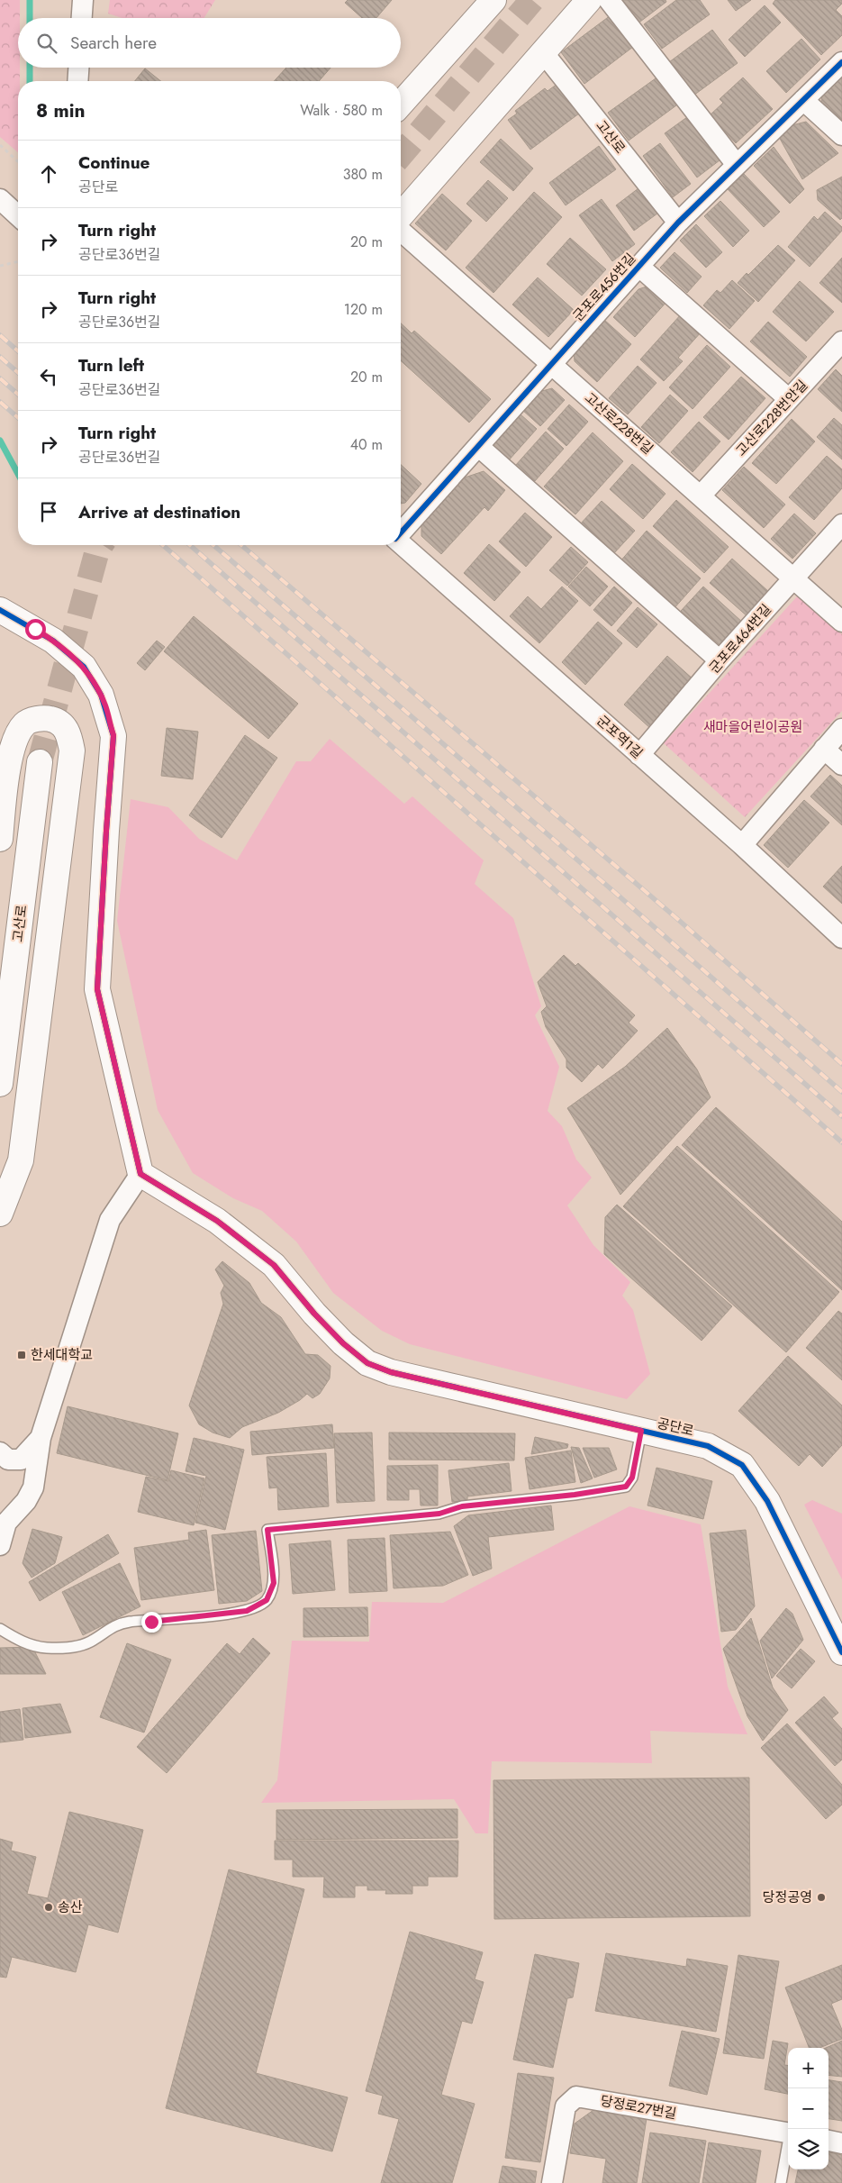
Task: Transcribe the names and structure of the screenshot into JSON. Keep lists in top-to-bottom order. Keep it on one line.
{"streets":{"street":["고산로","군포로456번길","고산로228번안길","고산로228번길","군포로464번길","군포역1길","공단로","당정로27번길"]},"crossings":[["고산로","군포로456번길"],["군포로456번길","고산로228번안길"],["군포로456번길","고산로228번길"],["고산로228번안길","고산로228번길"],["고산로228번길","군포로464번길"],["군포로464번길","군포역1길"]],"parks":["새마을어린이공원"],"places":{"transit":["한세대학교"],"other":["당정공영","송산"]},"page":{"search":"Search here","heading":["8 min","Walk · 580 m"],"list":[["Continue","공단로","380 m"],["Turn right","공단로36번길","20 m"],["Turn right","공단로36번길","120 m"],["Turn left","공단로36번길","20 m"],["Turn right","공단로36번길","40 m"],"Arrive at destination"],"map_buttons":["+","−"]}}
